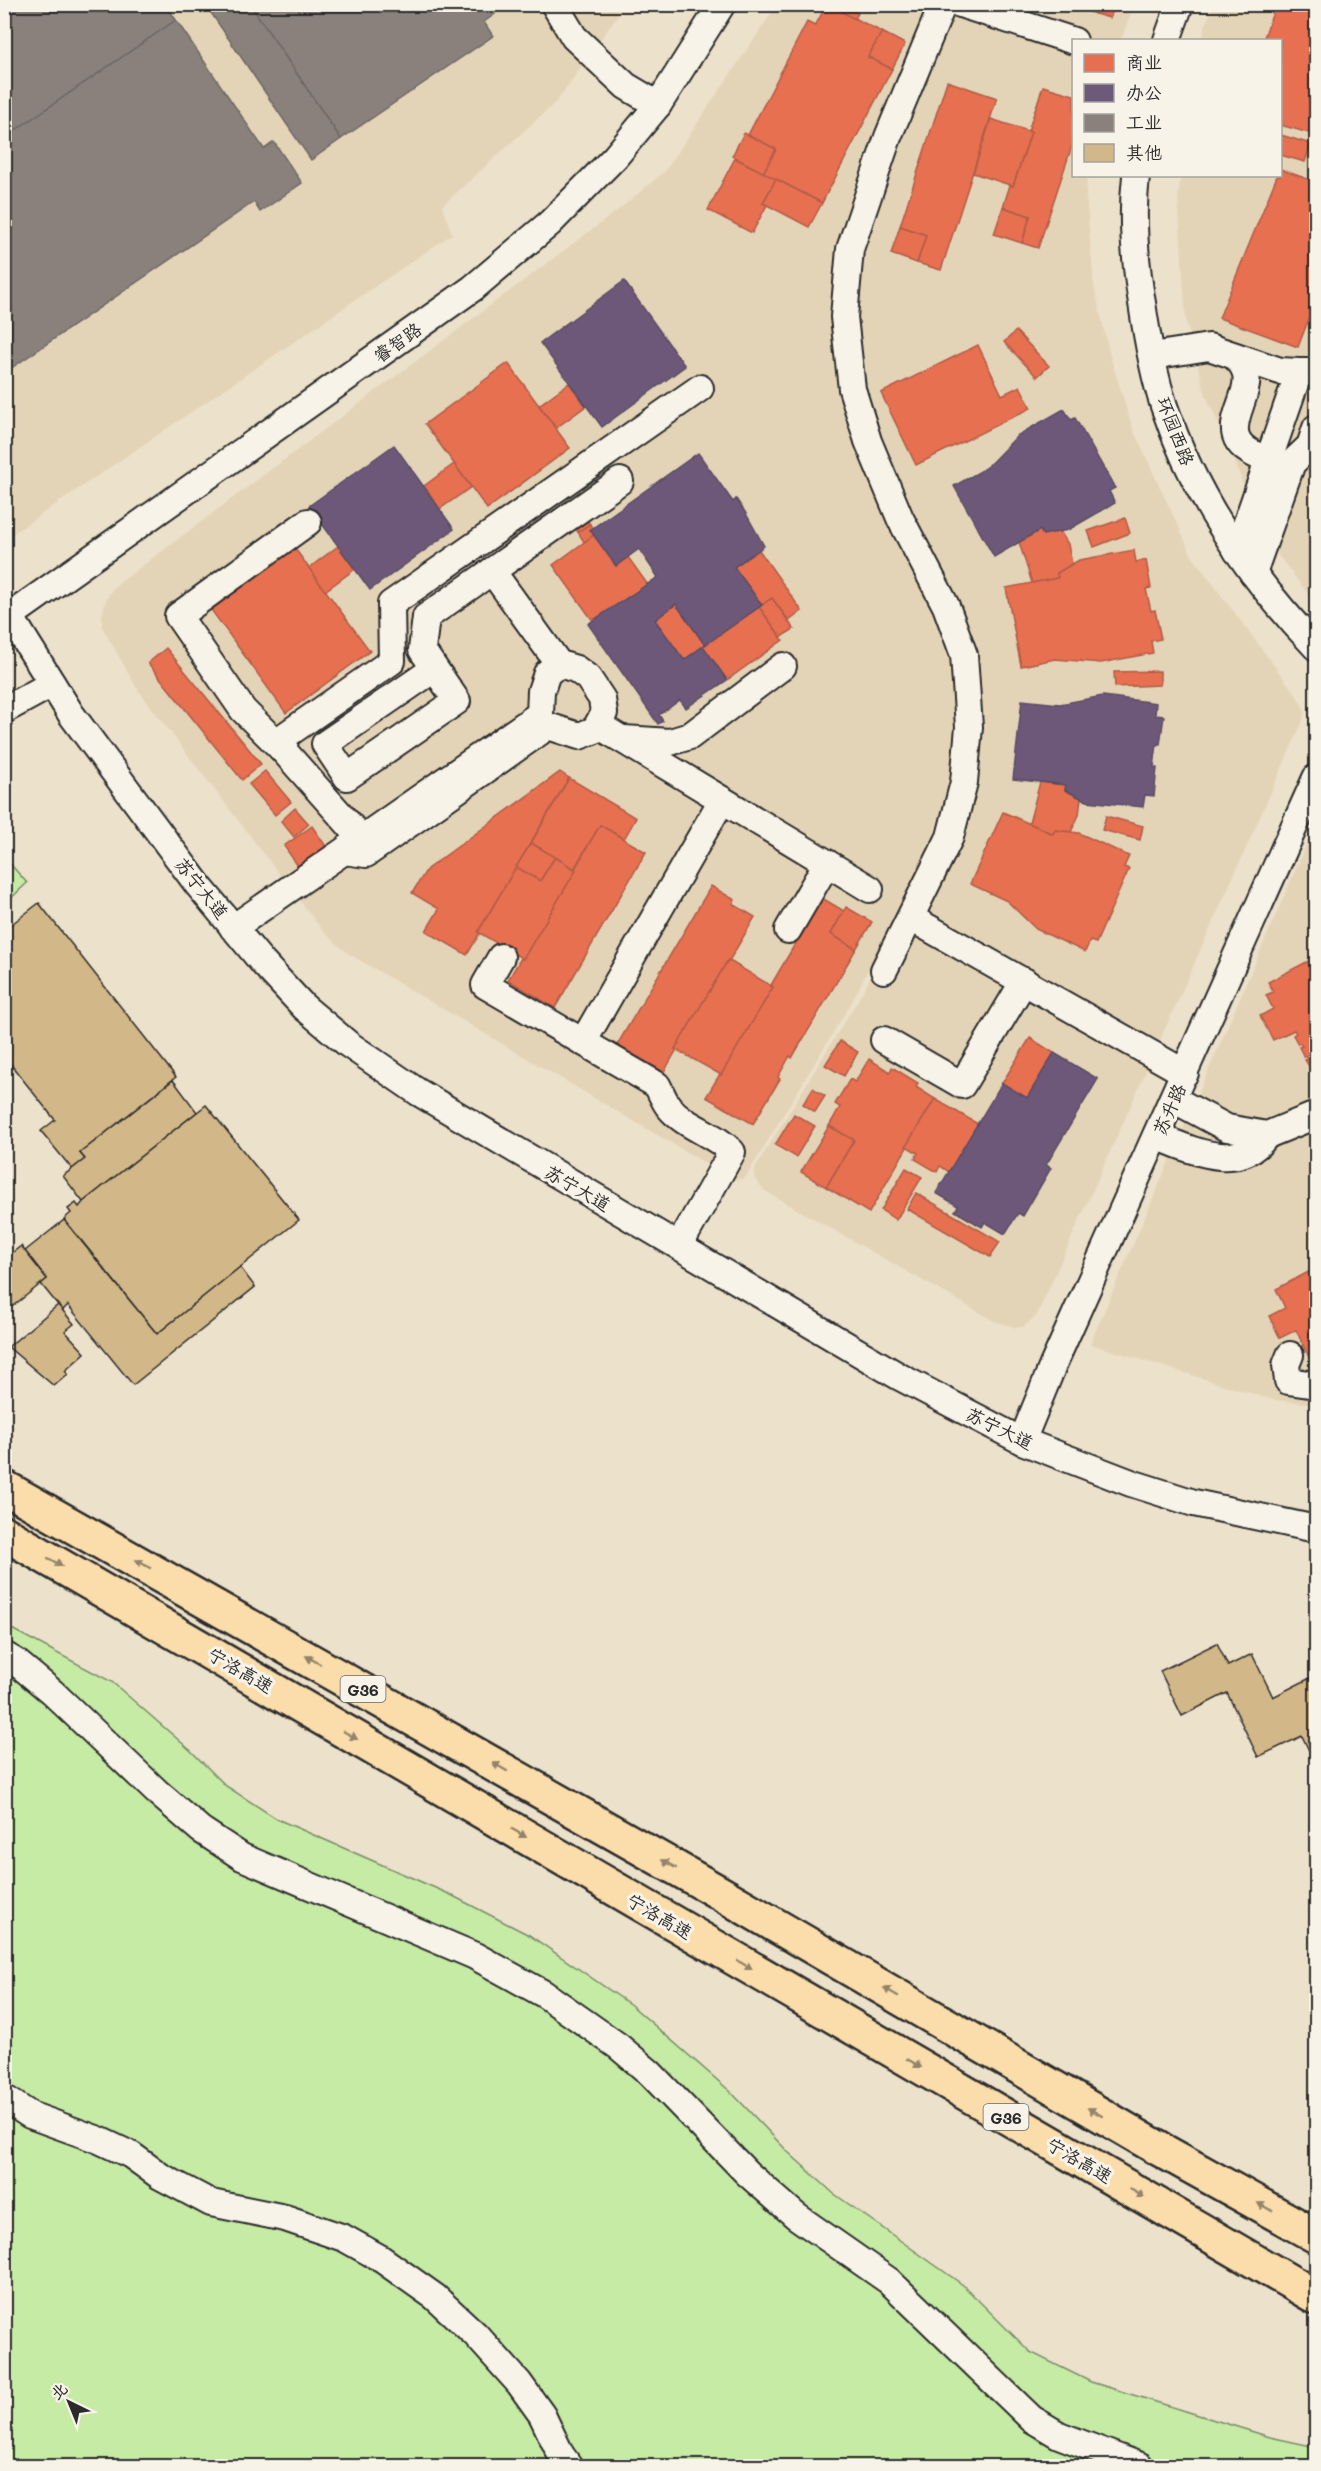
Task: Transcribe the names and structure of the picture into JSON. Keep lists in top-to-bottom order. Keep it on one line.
{"streets":{"highway":["宁洛高速","G36"],"street":["睿智路","环园西路","苏宁大道","苏升路"]},"crossings":[["睿智路","苏宁大道"],["苏宁大道","苏升路"]],"legend":["商业","办公","工业","其他"],"north":"top left"}
